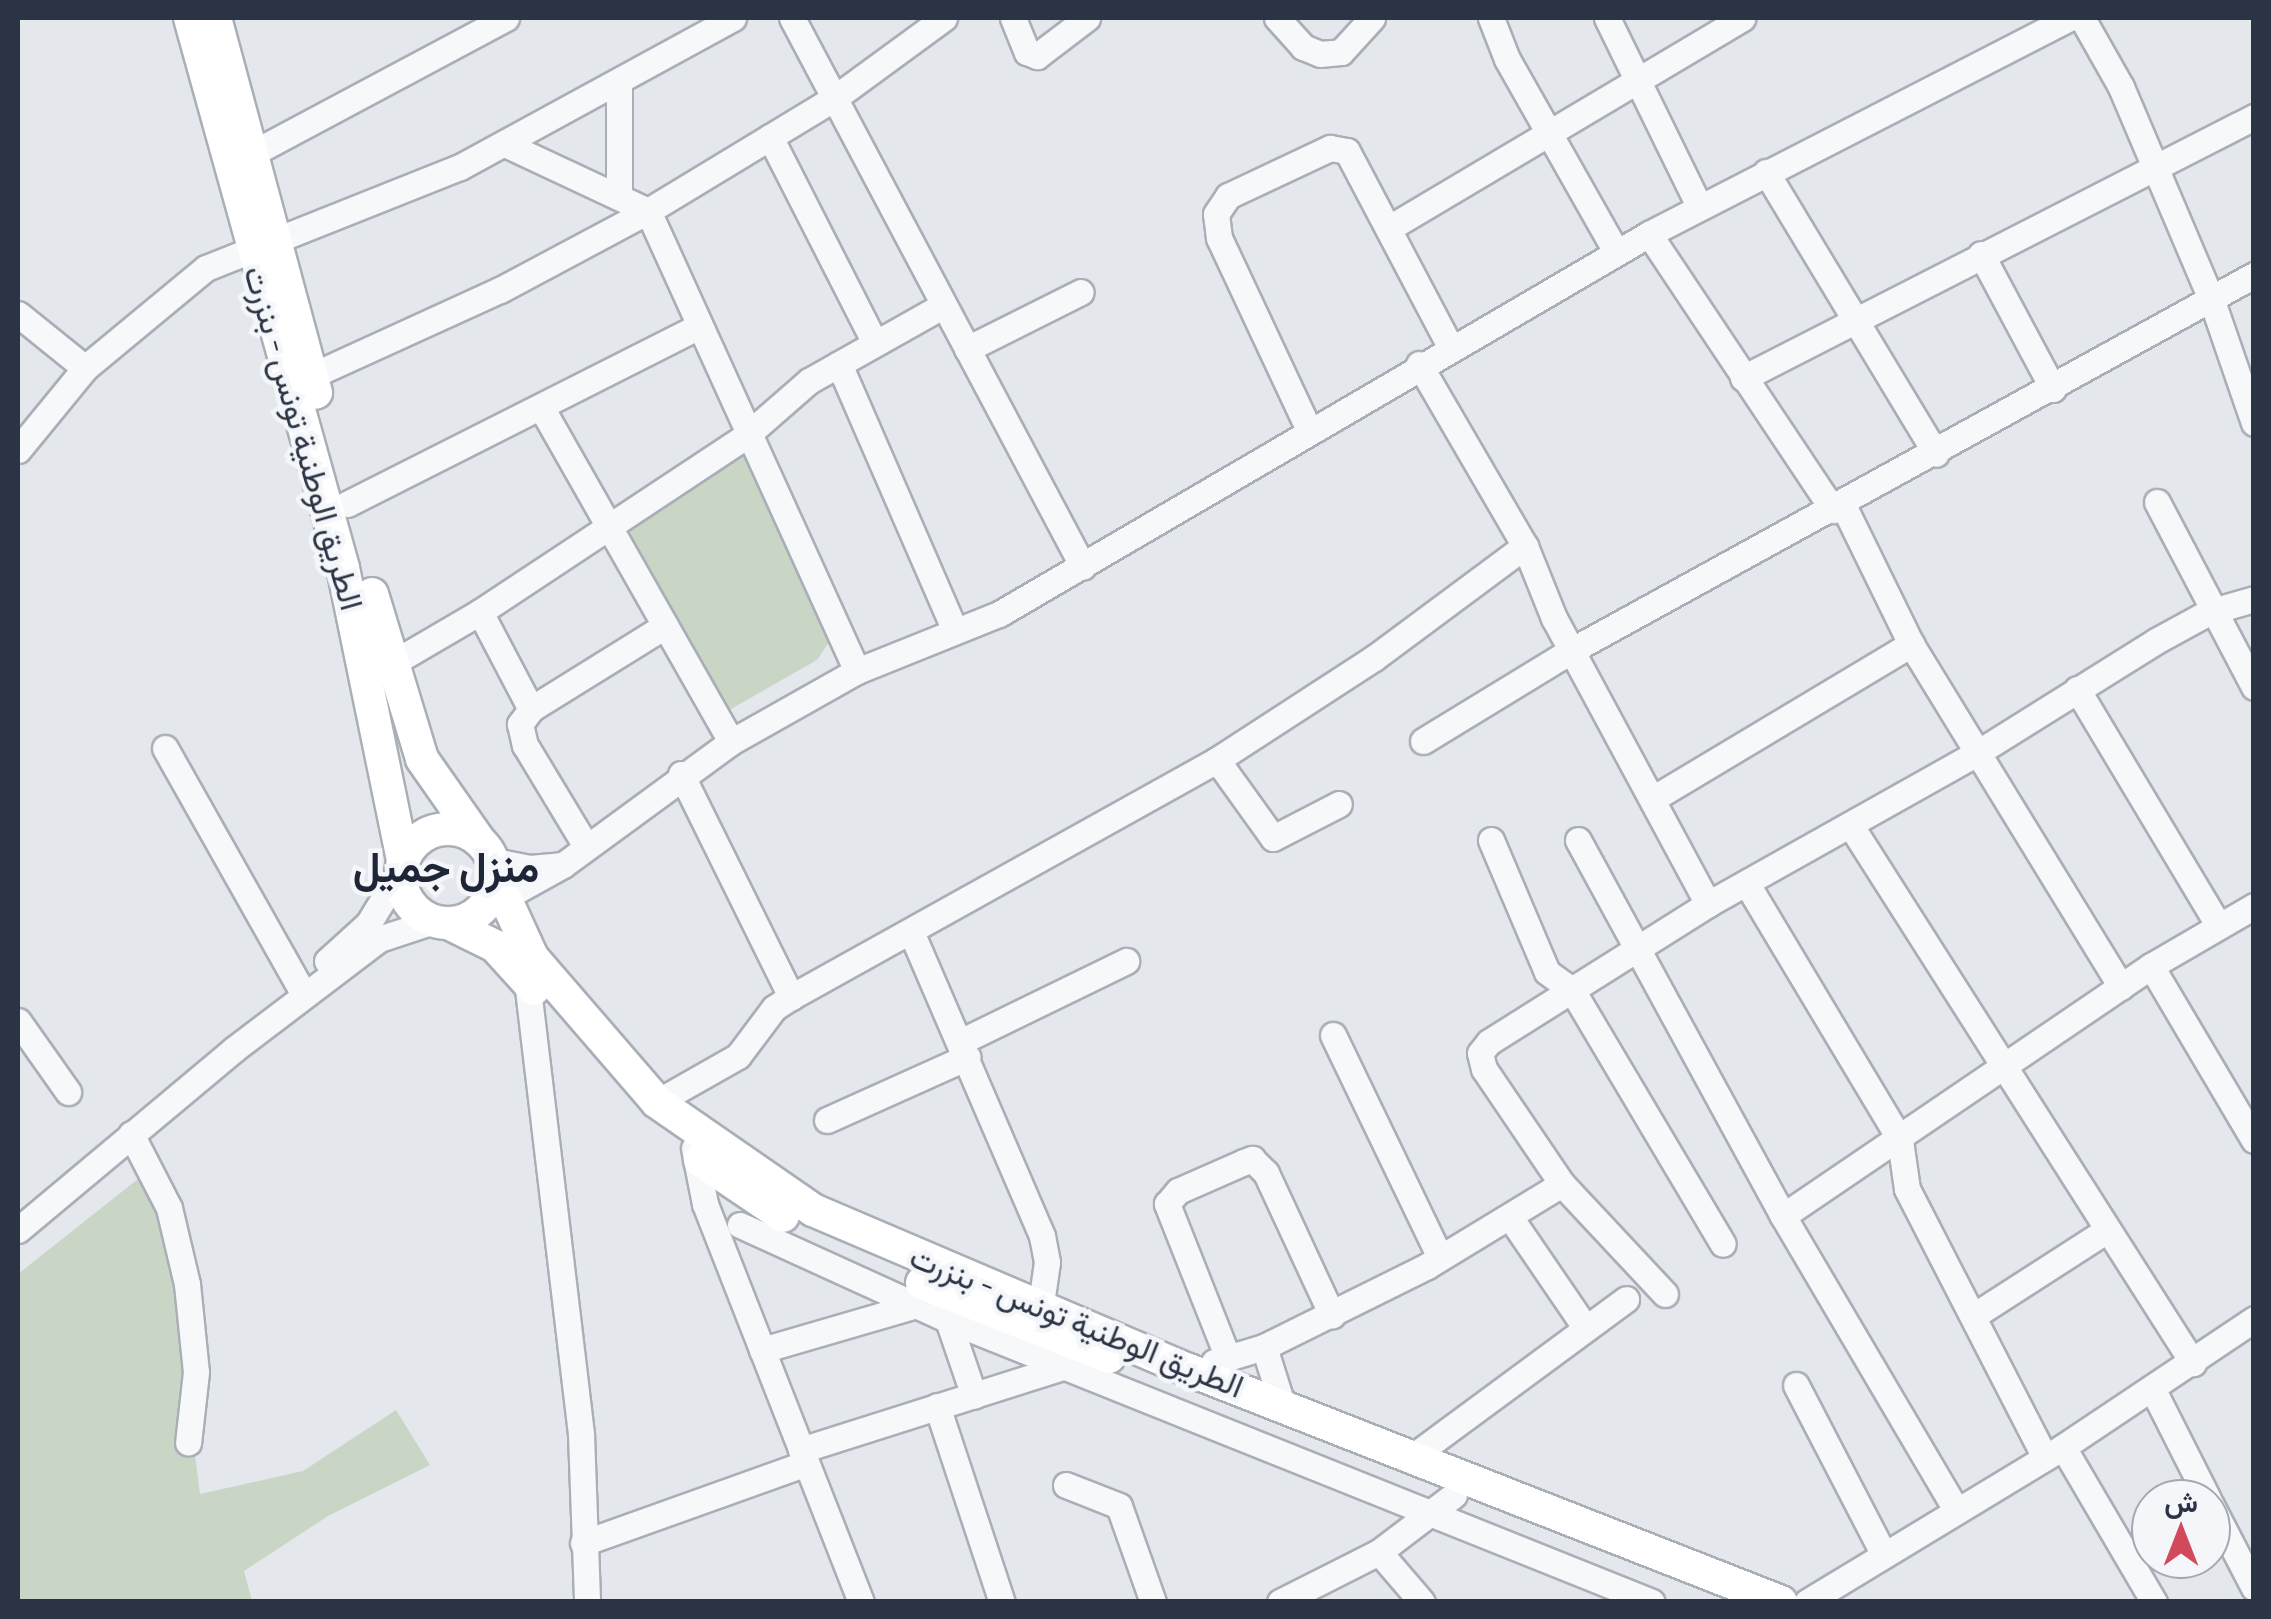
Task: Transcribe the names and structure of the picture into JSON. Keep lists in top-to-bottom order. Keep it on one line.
{"streets":{"main road":["الطريق الوطنية تونس - بنزرت"]},"districts":["منزل جميل"],"north":"top"}
